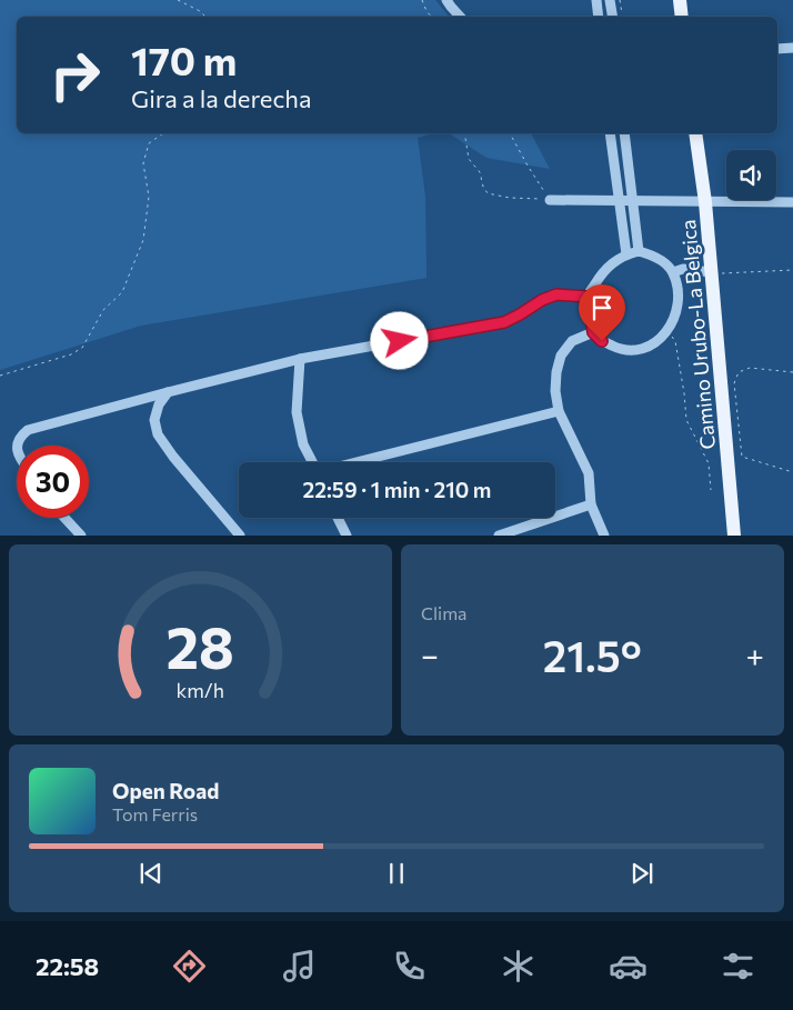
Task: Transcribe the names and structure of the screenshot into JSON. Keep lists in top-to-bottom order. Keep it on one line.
{"streets":{"main road":["Camino Urubo-La Belgica"]},"page":{"turn":["170 m","Gira a la derecha"],"limit":"30","trip":"22:59 · 1 min · 210 m","tile":"Clima","heat":["−","21.5°","+"],"song":["Open Road","Tom Ferris"],"tabs":"22:58","gauge":["28","km/h"]}}
